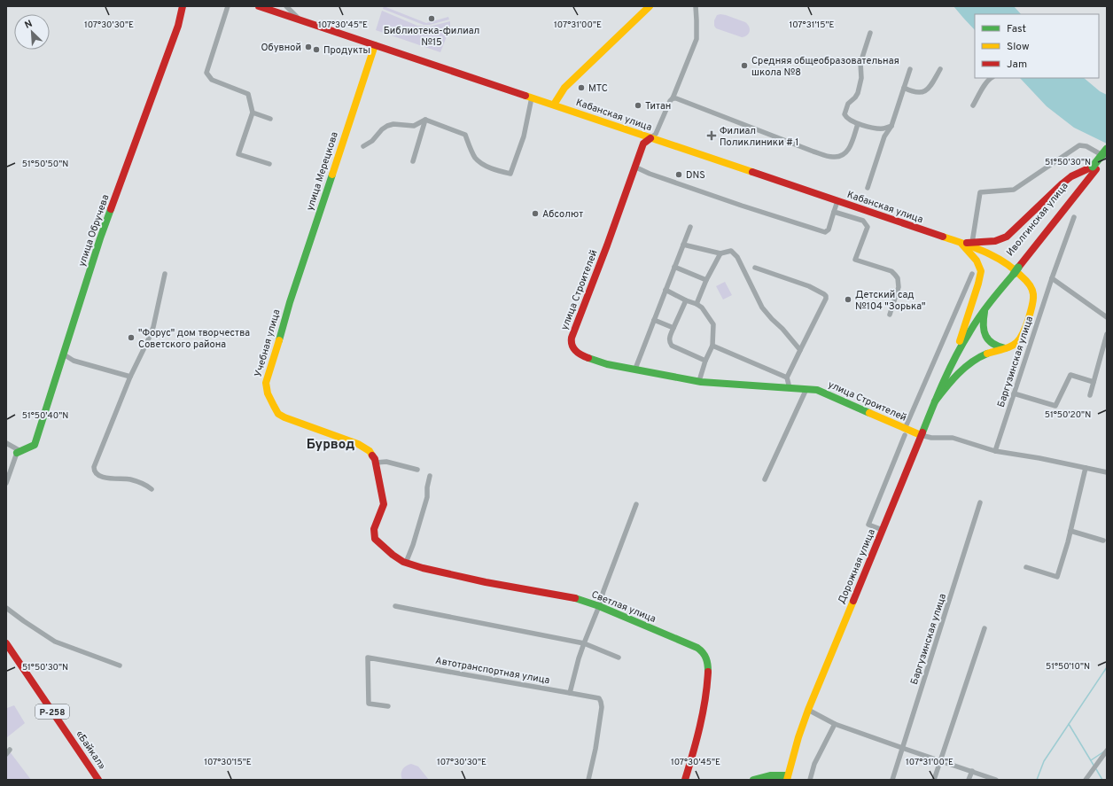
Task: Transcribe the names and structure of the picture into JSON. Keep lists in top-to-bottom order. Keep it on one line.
{"streets":{"main road":["Кабанская улица","улица Мерецкова","Иволгинская улица","улица Обручева","улица Строителей","Учебная улица","Дорожная улица","Светлая улица","Р-258","«Байкал»"],"street":["Баргузинская улица","Автотранспортная улица"]},"crossings":[["Кабанская улица","улица Мерецкова"],["Кабанская улица","Иволгинская улица"],["Кабанская улица","улица Строителей"],["улица Мерецкова","Учебная улица"],["Иволгинская улица","Дорожная улица"],["улица Строителей","Дорожная улица"],["Учебная улица","Светлая улица"]],"districts":["Бурвод"],"places":{"other":["Библиотека-филиал №15","Обувной","Продукты","Средняя общеобразовательная школа №8","МТС","Титан","DNS","Абсолют","Детский сад №104 \"Зорька\"","\"Форус\" дом творчества Советского района"],"health":["Филиал Поликлиники # 1"]},"legend":["Fast","Slow","Jam"],"north":"top left","coordinates":["107°30'30\"E","107°30'45\"E","107°31'00\"E","107°31'15\"E","51°50'30\"N","51°50'50\"N","51°50'20\"N","51°50'40\"N","51°50'10\"N","107°30'15\"E"]}
